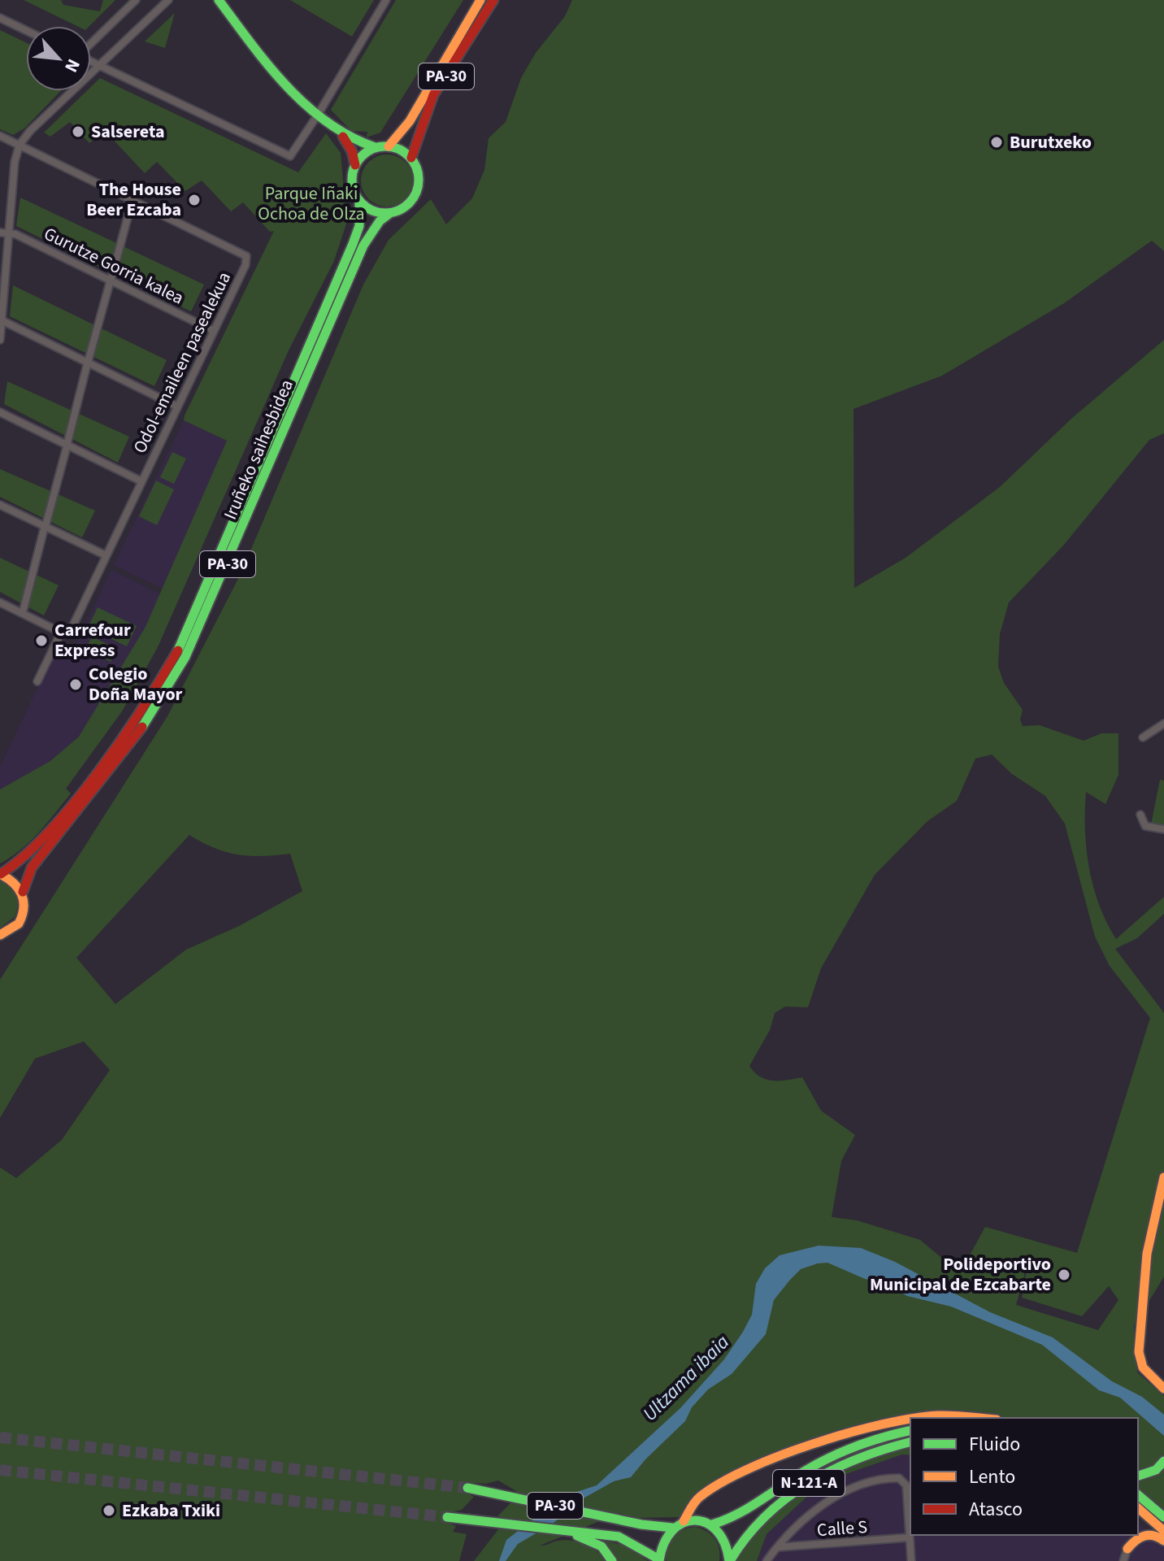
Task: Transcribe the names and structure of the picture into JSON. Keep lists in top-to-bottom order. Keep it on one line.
{"streets":{"main road":["PA-30","Iruñeko saihesbidea","N-121-A"],"street":["Gurutze Gorria kalea","Odol-emaileen pasealekua","Calle S"]},"crossings":[["PA-30","Iruñeko saihesbidea"],["Gurutze Gorria kalea","Odol-emaileen pasealekua"]],"water":["Ultzama ibaia"],"parks":["Parque Iñaki Ochoa de Olza"],"places":["Salsereta","Burutxeko","The House Beer Ezcaba","Carrefour Express","Colegio Doña Mayor","Polideportivo Municipal de Ezcabarte","Ezkaba Txiki"],"legend":["Fluido","Lento","Atasco"],"north":"bottom right"}
